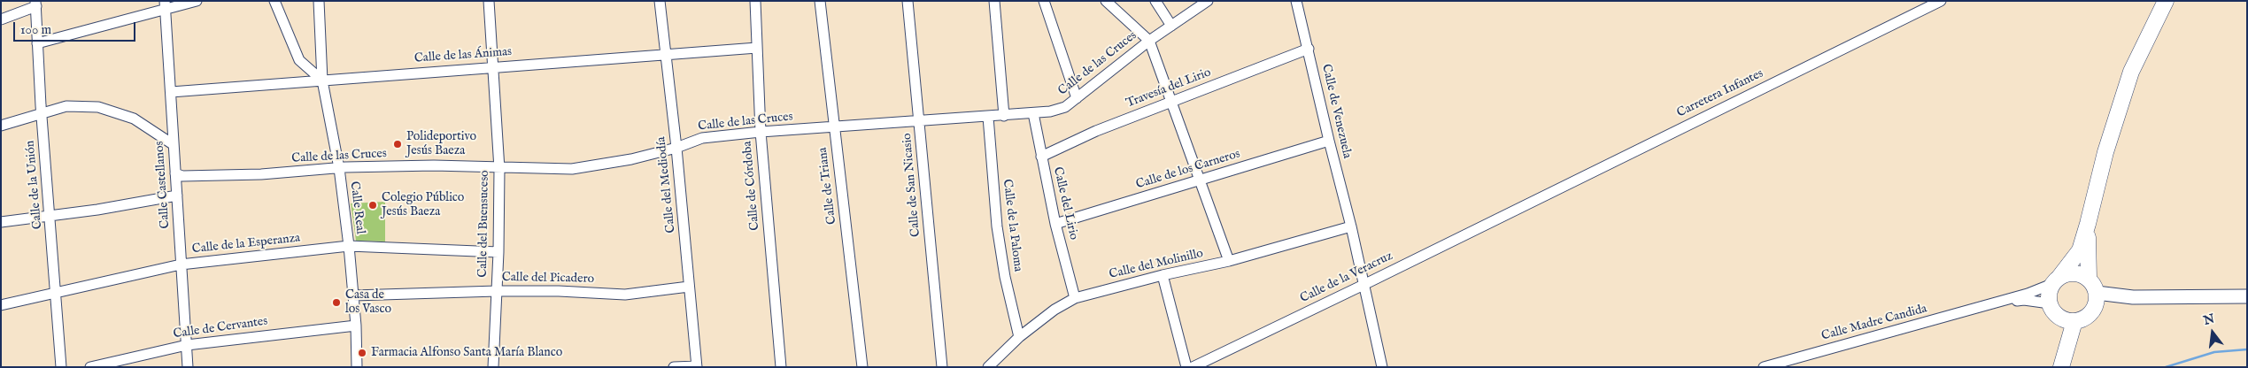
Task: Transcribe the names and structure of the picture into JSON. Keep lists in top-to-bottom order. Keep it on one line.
{"streets":{"street":["Calle de las Ánimas","Calle de las Cruces","Travesía del Lirio","Carretera Infantes","Calle de Venezuela","Calle de los Carneros","Calle de la Unión","Calle Castellanos","Calle del Mediodía","Calle de San Nicasio","Calle de Córdoba","Calle de Triana","Calle del Lirio","Calle Real","Calle del Buensuceso","Calle de la Paloma","Calle de la Esperanza","Calle del Molinillo","Calle de la Veracruz","Calle del Picadero","Calle Madre Candida","Calle de Cervantes"]},"crossings":[["Calle de las Ánimas","Calle Castellanos"],["Calle de las Ánimas","Calle del Mediodía"],["Calle de las Ánimas","Calle de Córdoba"],["Calle de las Ánimas","Calle Real"],["Calle de las Ánimas","Calle del Buensuceso"],["Calle de las Cruces","Calle Castellanos"],["Calle de las Cruces","Calle del Mediodía"],["Calle de las Cruces","Calle de San Nicasio"],["Calle de las Cruces","Calle de Córdoba"],["Calle de las Cruces","Calle de Triana"],["Calle de las Cruces","Calle del Lirio"],["Calle de las Cruces","Calle Real"],["Calle de las Cruces","Calle del Buensuceso"],["Calle de las Cruces","Calle de la Paloma"],["Travesía del Lirio","Calle de Venezuela"],["Travesía del Lirio","Calle del Lirio"],["Carretera Infantes","Calle de la Veracruz"],["Calle de Venezuela","Calle de los Carneros"],["Calle de Venezuela","Calle del Molinillo"],["Calle de Venezuela","Calle de la Veracruz"],["Calle de los Carneros","Calle del Lirio"],["Calle de la Unión","Calle de la Esperanza"],["Calle Castellanos","Calle de la Esperanza"],["Calle Castellanos","Calle de Cervantes"],["Calle del Mediodía","Calle del Picadero"],["Calle del Lirio","Calle del Molinillo"],["Calle Real","Calle de la Esperanza"],["Calle Real","Calle del Picadero"],["Calle Real","Calle de Cervantes"],["Calle del Buensuceso","Calle de la Esperanza"],["Calle del Buensuceso","Calle del Picadero"],["Calle de la Paloma","Calle del Molinillo"]],"places":["Polideportivo Jesús Baeza","Colegio Público Jesús Baeza","Casa de los Vasco","Farmacia Alfonso Santa María Blanco"],"scale_bar":"100 m","north":"top"}
